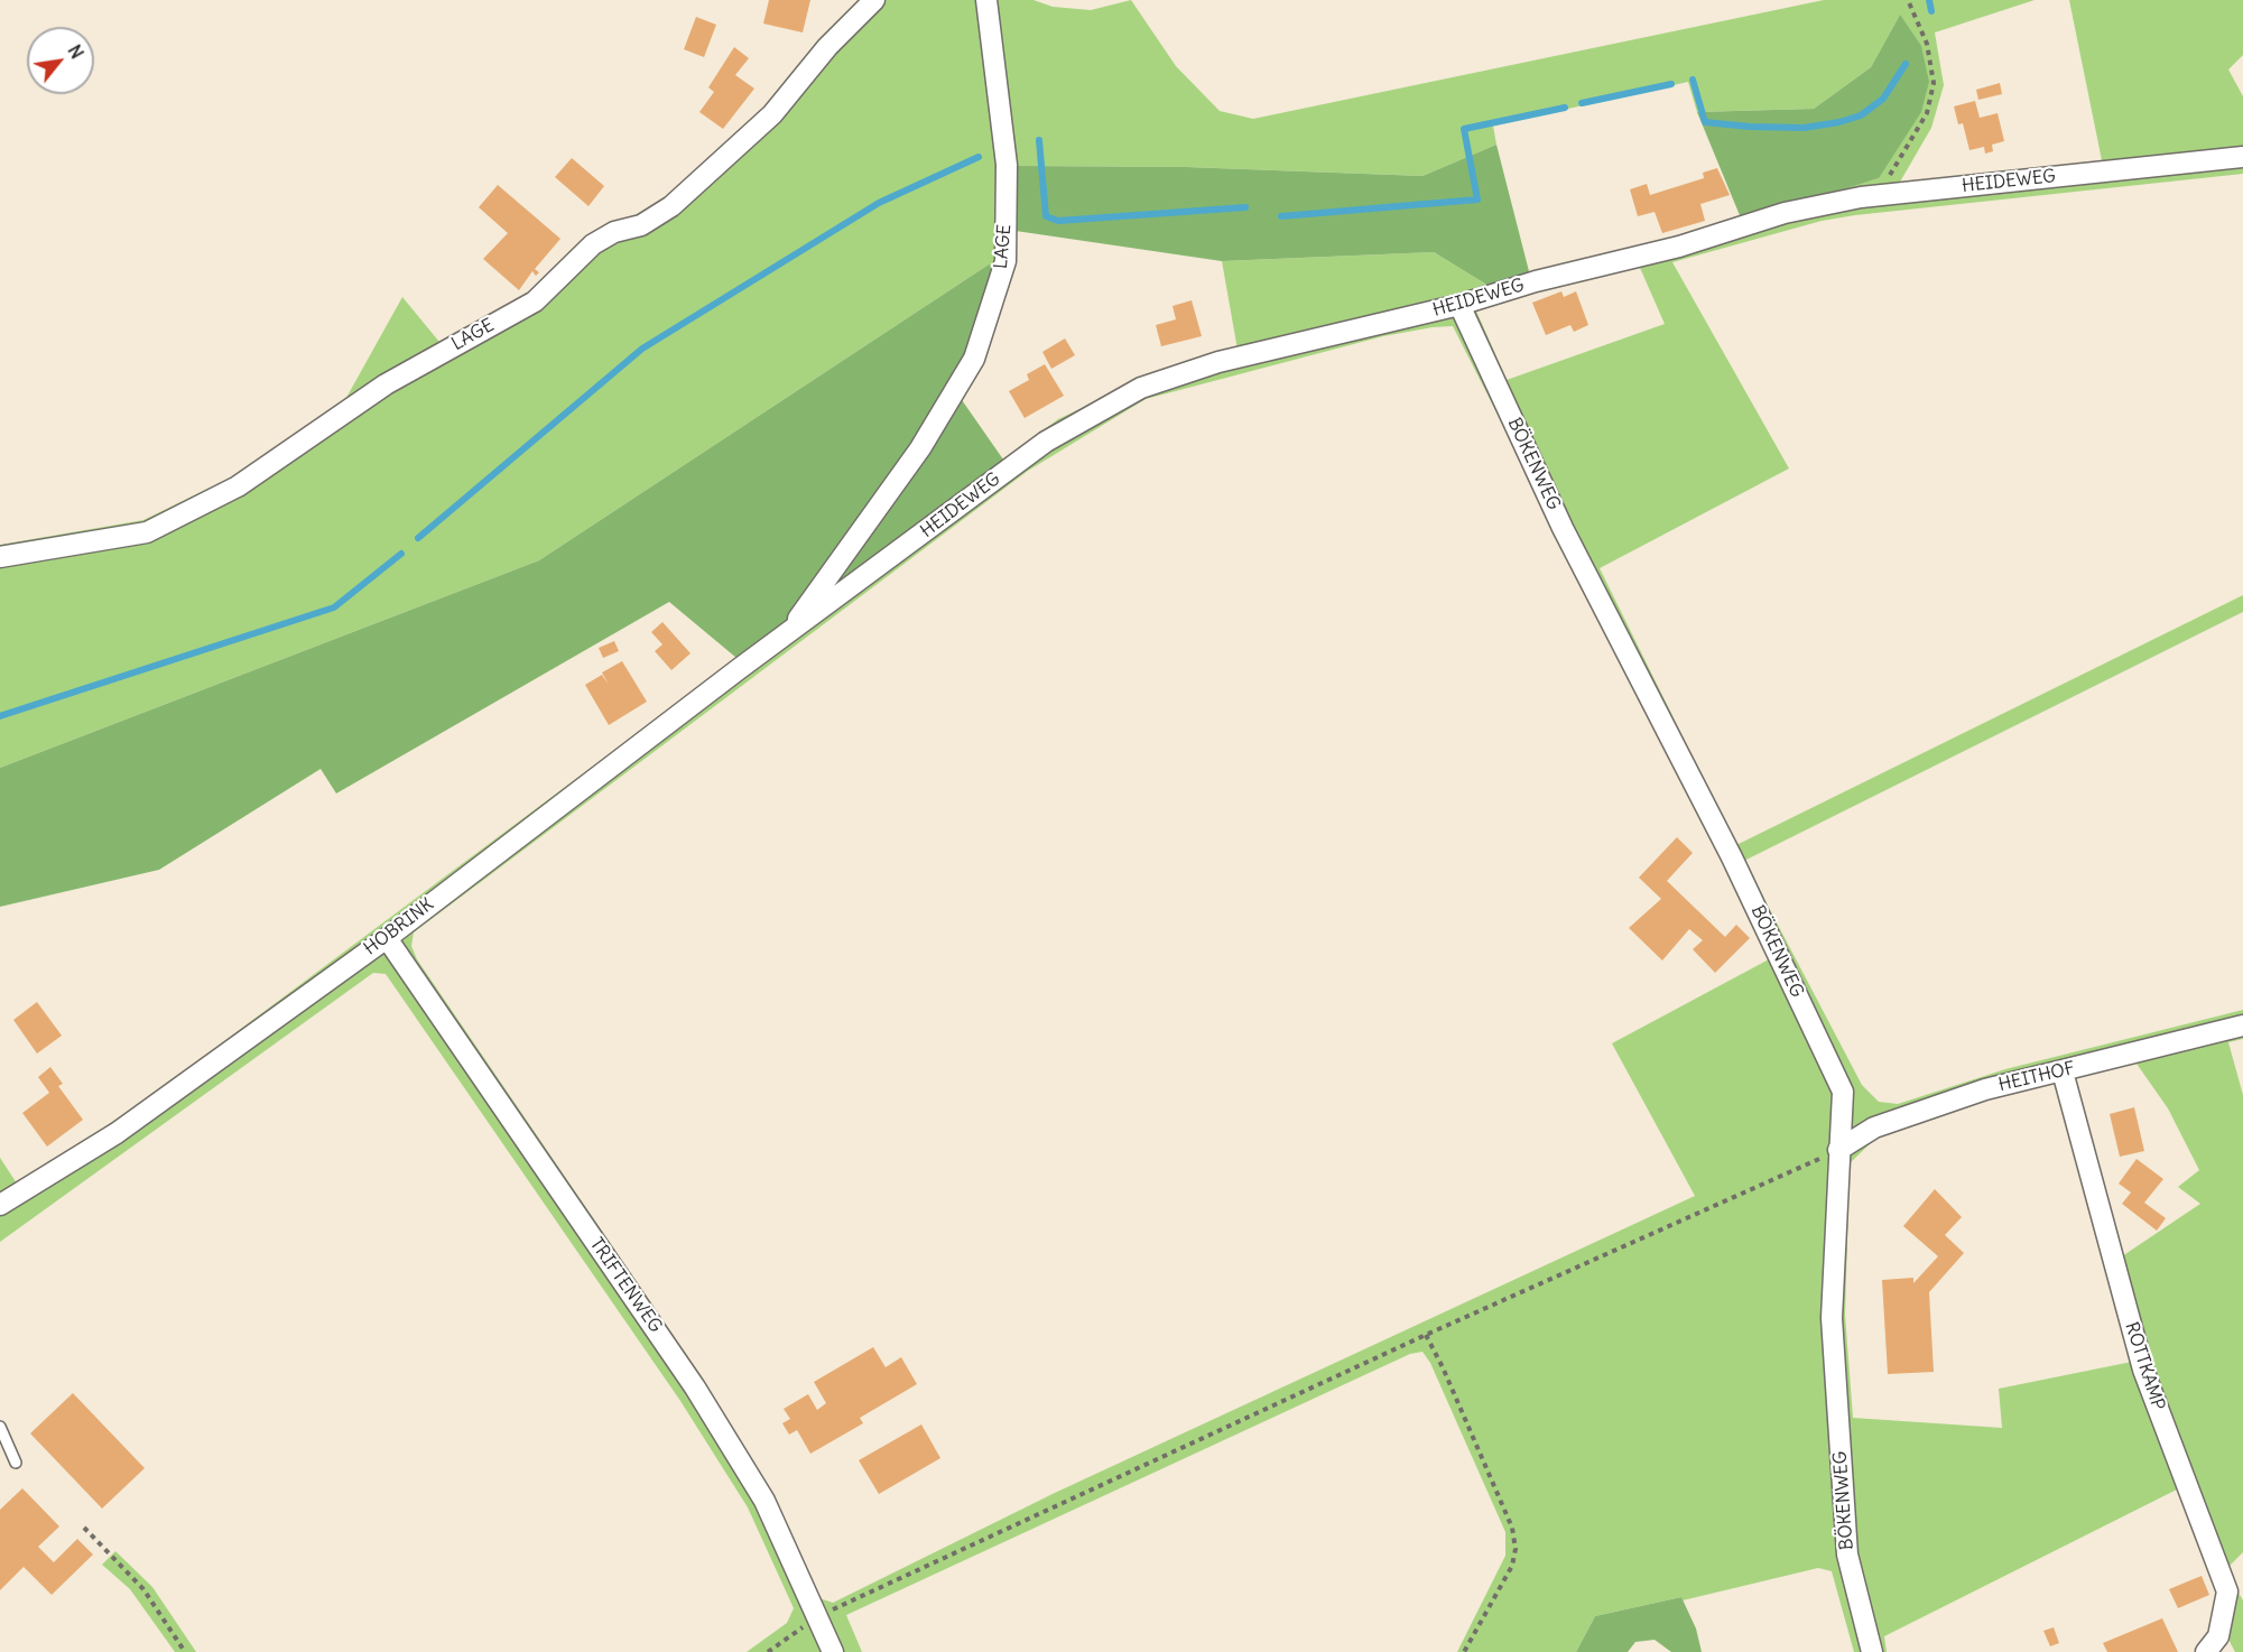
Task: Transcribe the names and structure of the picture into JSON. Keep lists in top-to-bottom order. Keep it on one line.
{"streets":{"street":["HEIDEWEG","LAGE","BÖKENWEG","HOBRINK","HEITHOF","TRIFTENWEG","ROTTKAMP"]},"crossings":[["HEIDEWEG","LAGE"],["HEIDEWEG","BÖKENWEG"],["HEIDEWEG","HOBRINK"],["LAGE","HOBRINK"],["BÖKENWEG","HEITHOF"],["HOBRINK","TRIFTENWEG"],["HEITHOF","ROTTKAMP"]],"north":"top right"}
